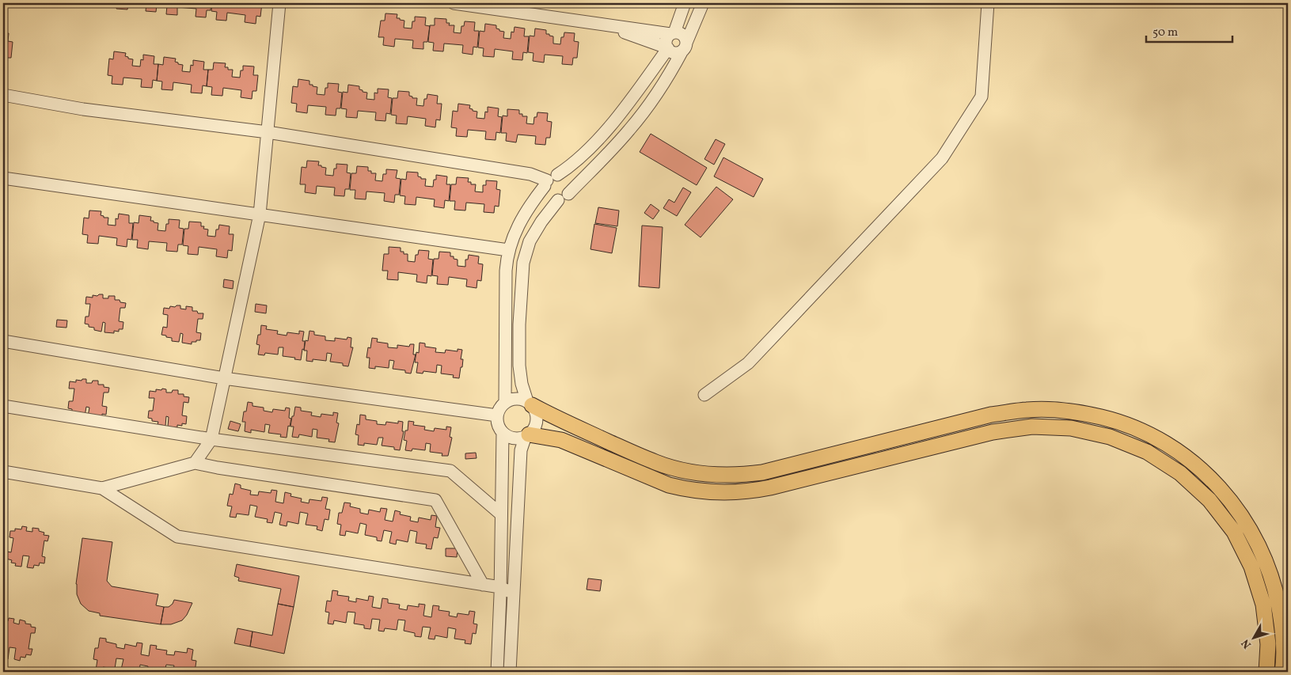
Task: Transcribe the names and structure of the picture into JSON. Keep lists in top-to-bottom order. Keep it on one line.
{"scale_bar":"50 m","north":"bottom left"}
